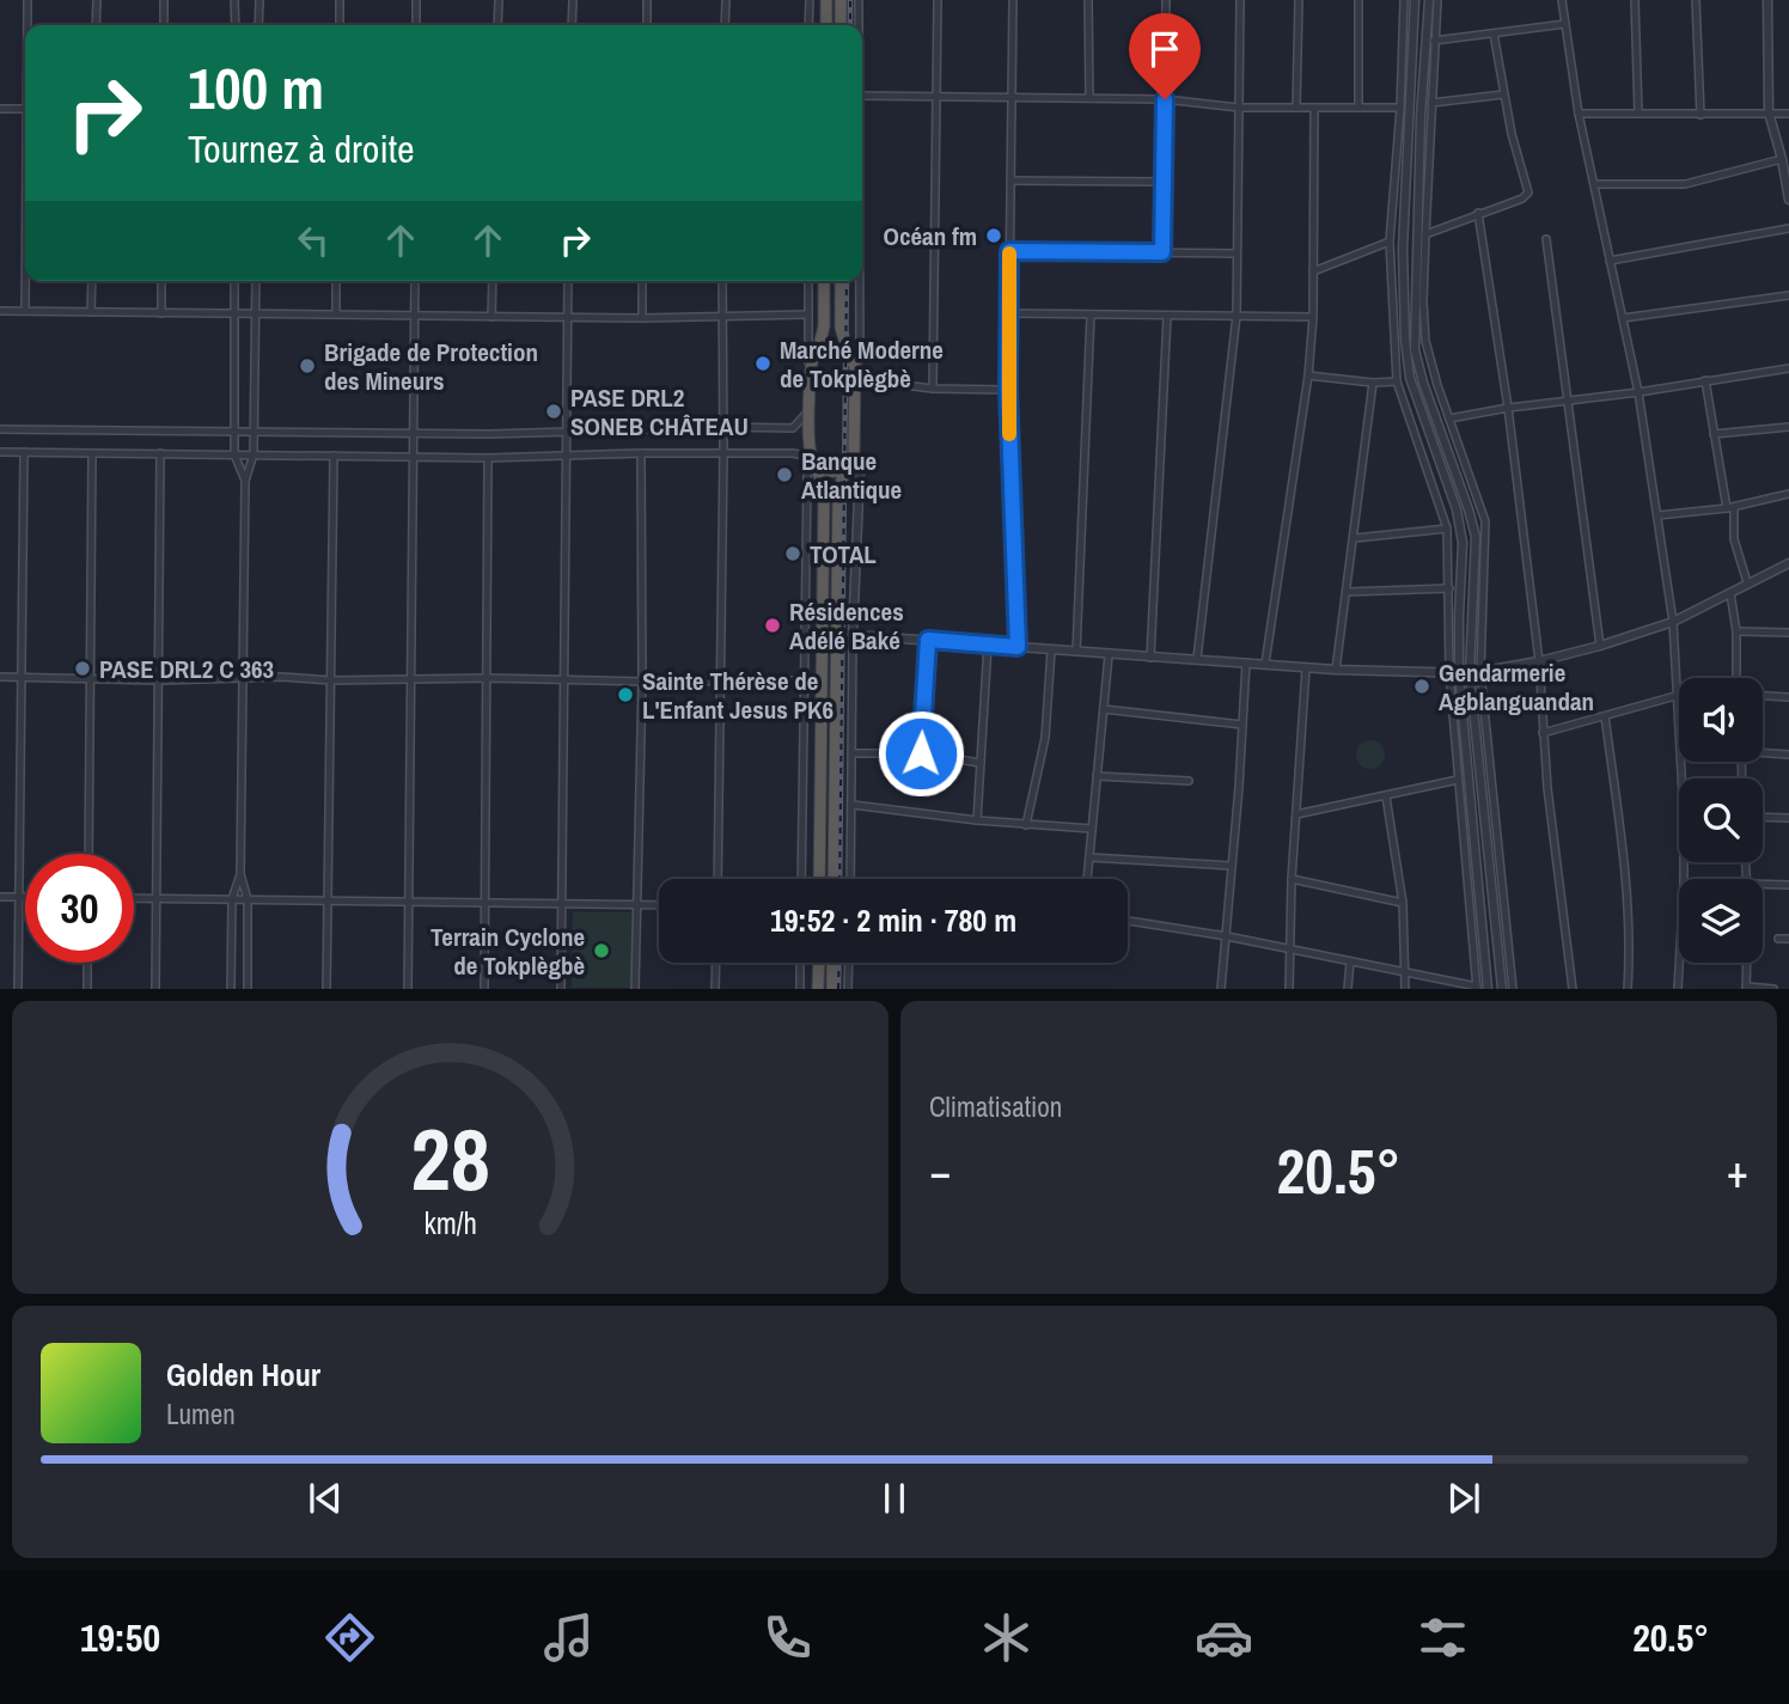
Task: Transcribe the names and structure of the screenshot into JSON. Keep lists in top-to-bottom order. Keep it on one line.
{"places":["Océan fm","Marché Moderne de Tokplègbè","Brigade de Protection des Mineurs","PASE DRL2 SONEB CHÂTEAU","Banque Atlantique","TOTAL","Résidences Adélé Baké","PASE DRL2 C 363","Gendarmerie Agblanguandan","Sainte Thérèse de L'Enfant Jesus PK6","Terrain Cyclone de Tokplègbè"],"page":{"turn":["100 m","Tournez à droite"],"limit":"30","trip":"19:52 · 2 min · 780 m","tile":"Climatisation","heat":["−","20.5°","+"],"song":["Golden Hour","Lumen"],"tabs":["19:50","20.5°"],"gauge":["28","km/h"]}}
